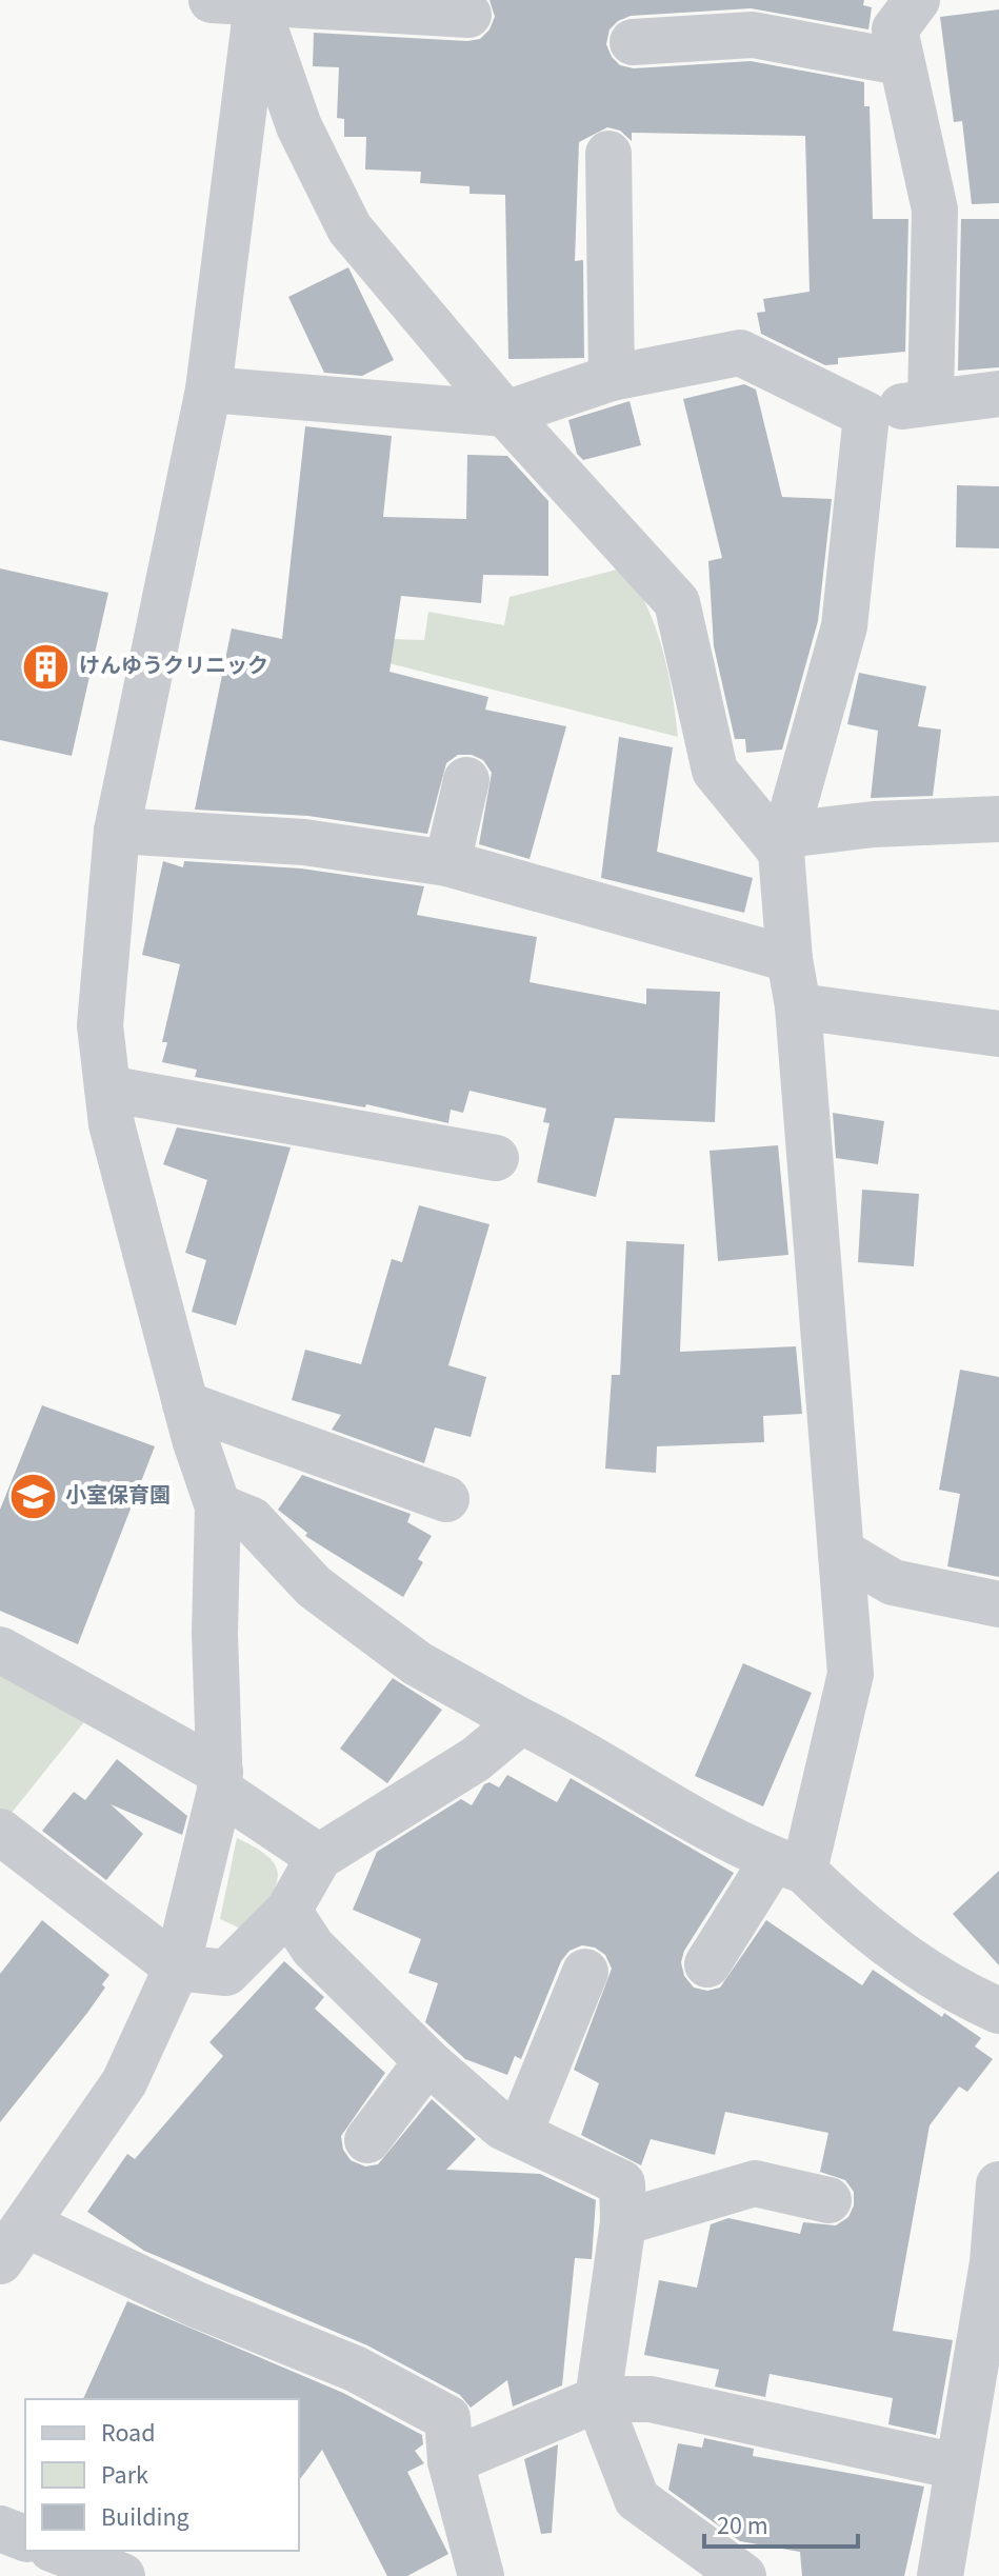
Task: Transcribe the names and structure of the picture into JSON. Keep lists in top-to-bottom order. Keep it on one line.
{"places":{"building":["けんゆうクリニック"],"school or university":["小室保育園"]},"legend":["Road","Park","Building"],"scale_bar":"20 m"}
